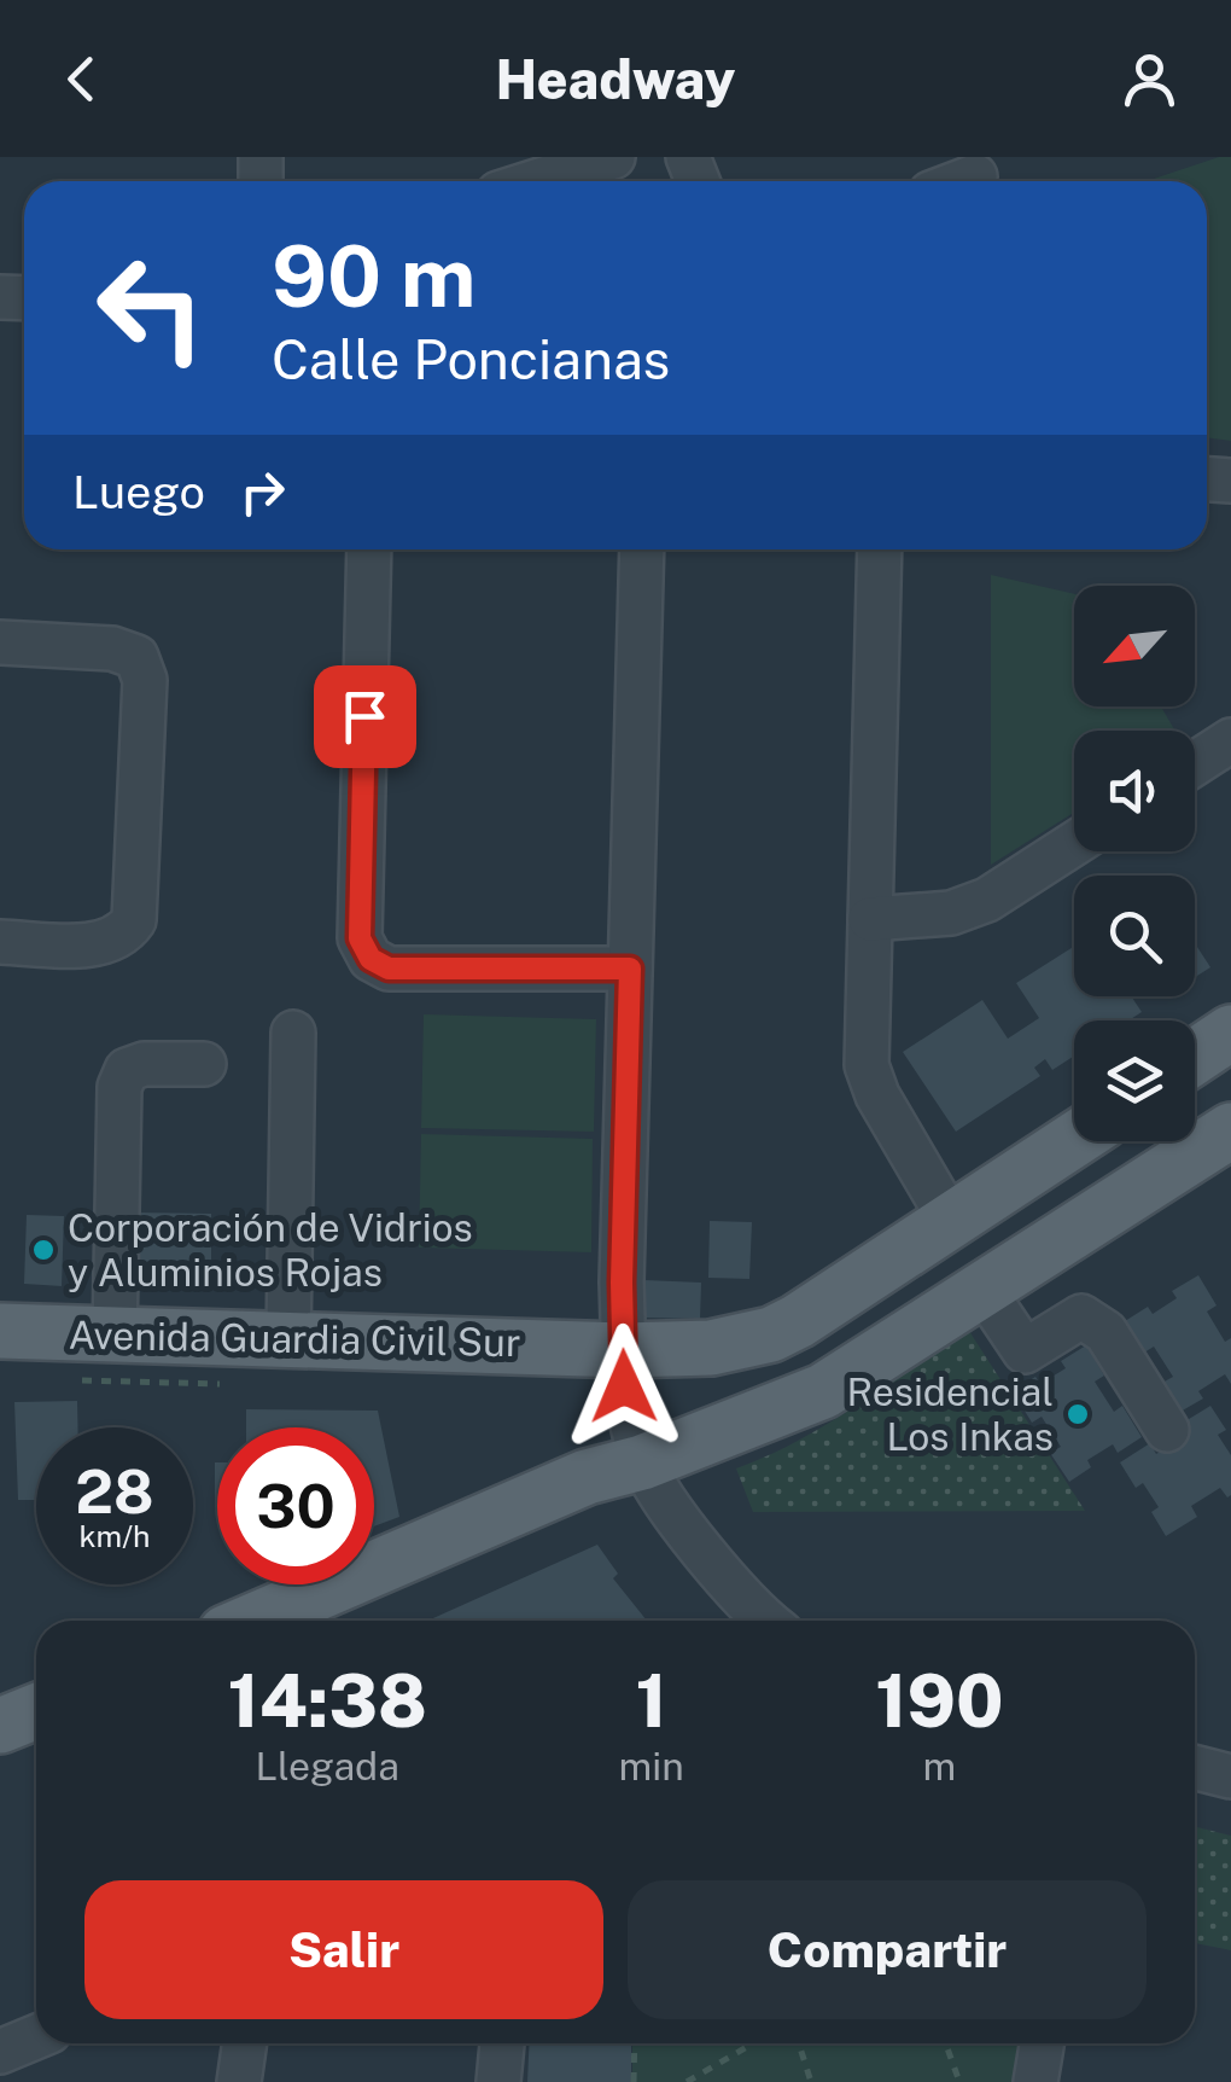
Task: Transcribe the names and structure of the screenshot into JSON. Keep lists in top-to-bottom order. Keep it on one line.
{"streets":{"main road":["Avenida Guardia Civil Sur"]},"places":["Corporación de Vidrios y Aluminios Rojas","Residencial Los Inkas"],"north":"bottom left","page":{"header":"Headway","turn":["90 m","Calle Poncianas"],"then":"Luego","speed":"28 km/h","limit":"30","eta":["14:38","Llegada","1","min","190","m"],"buttons":["Salir","Compartir"]}}
